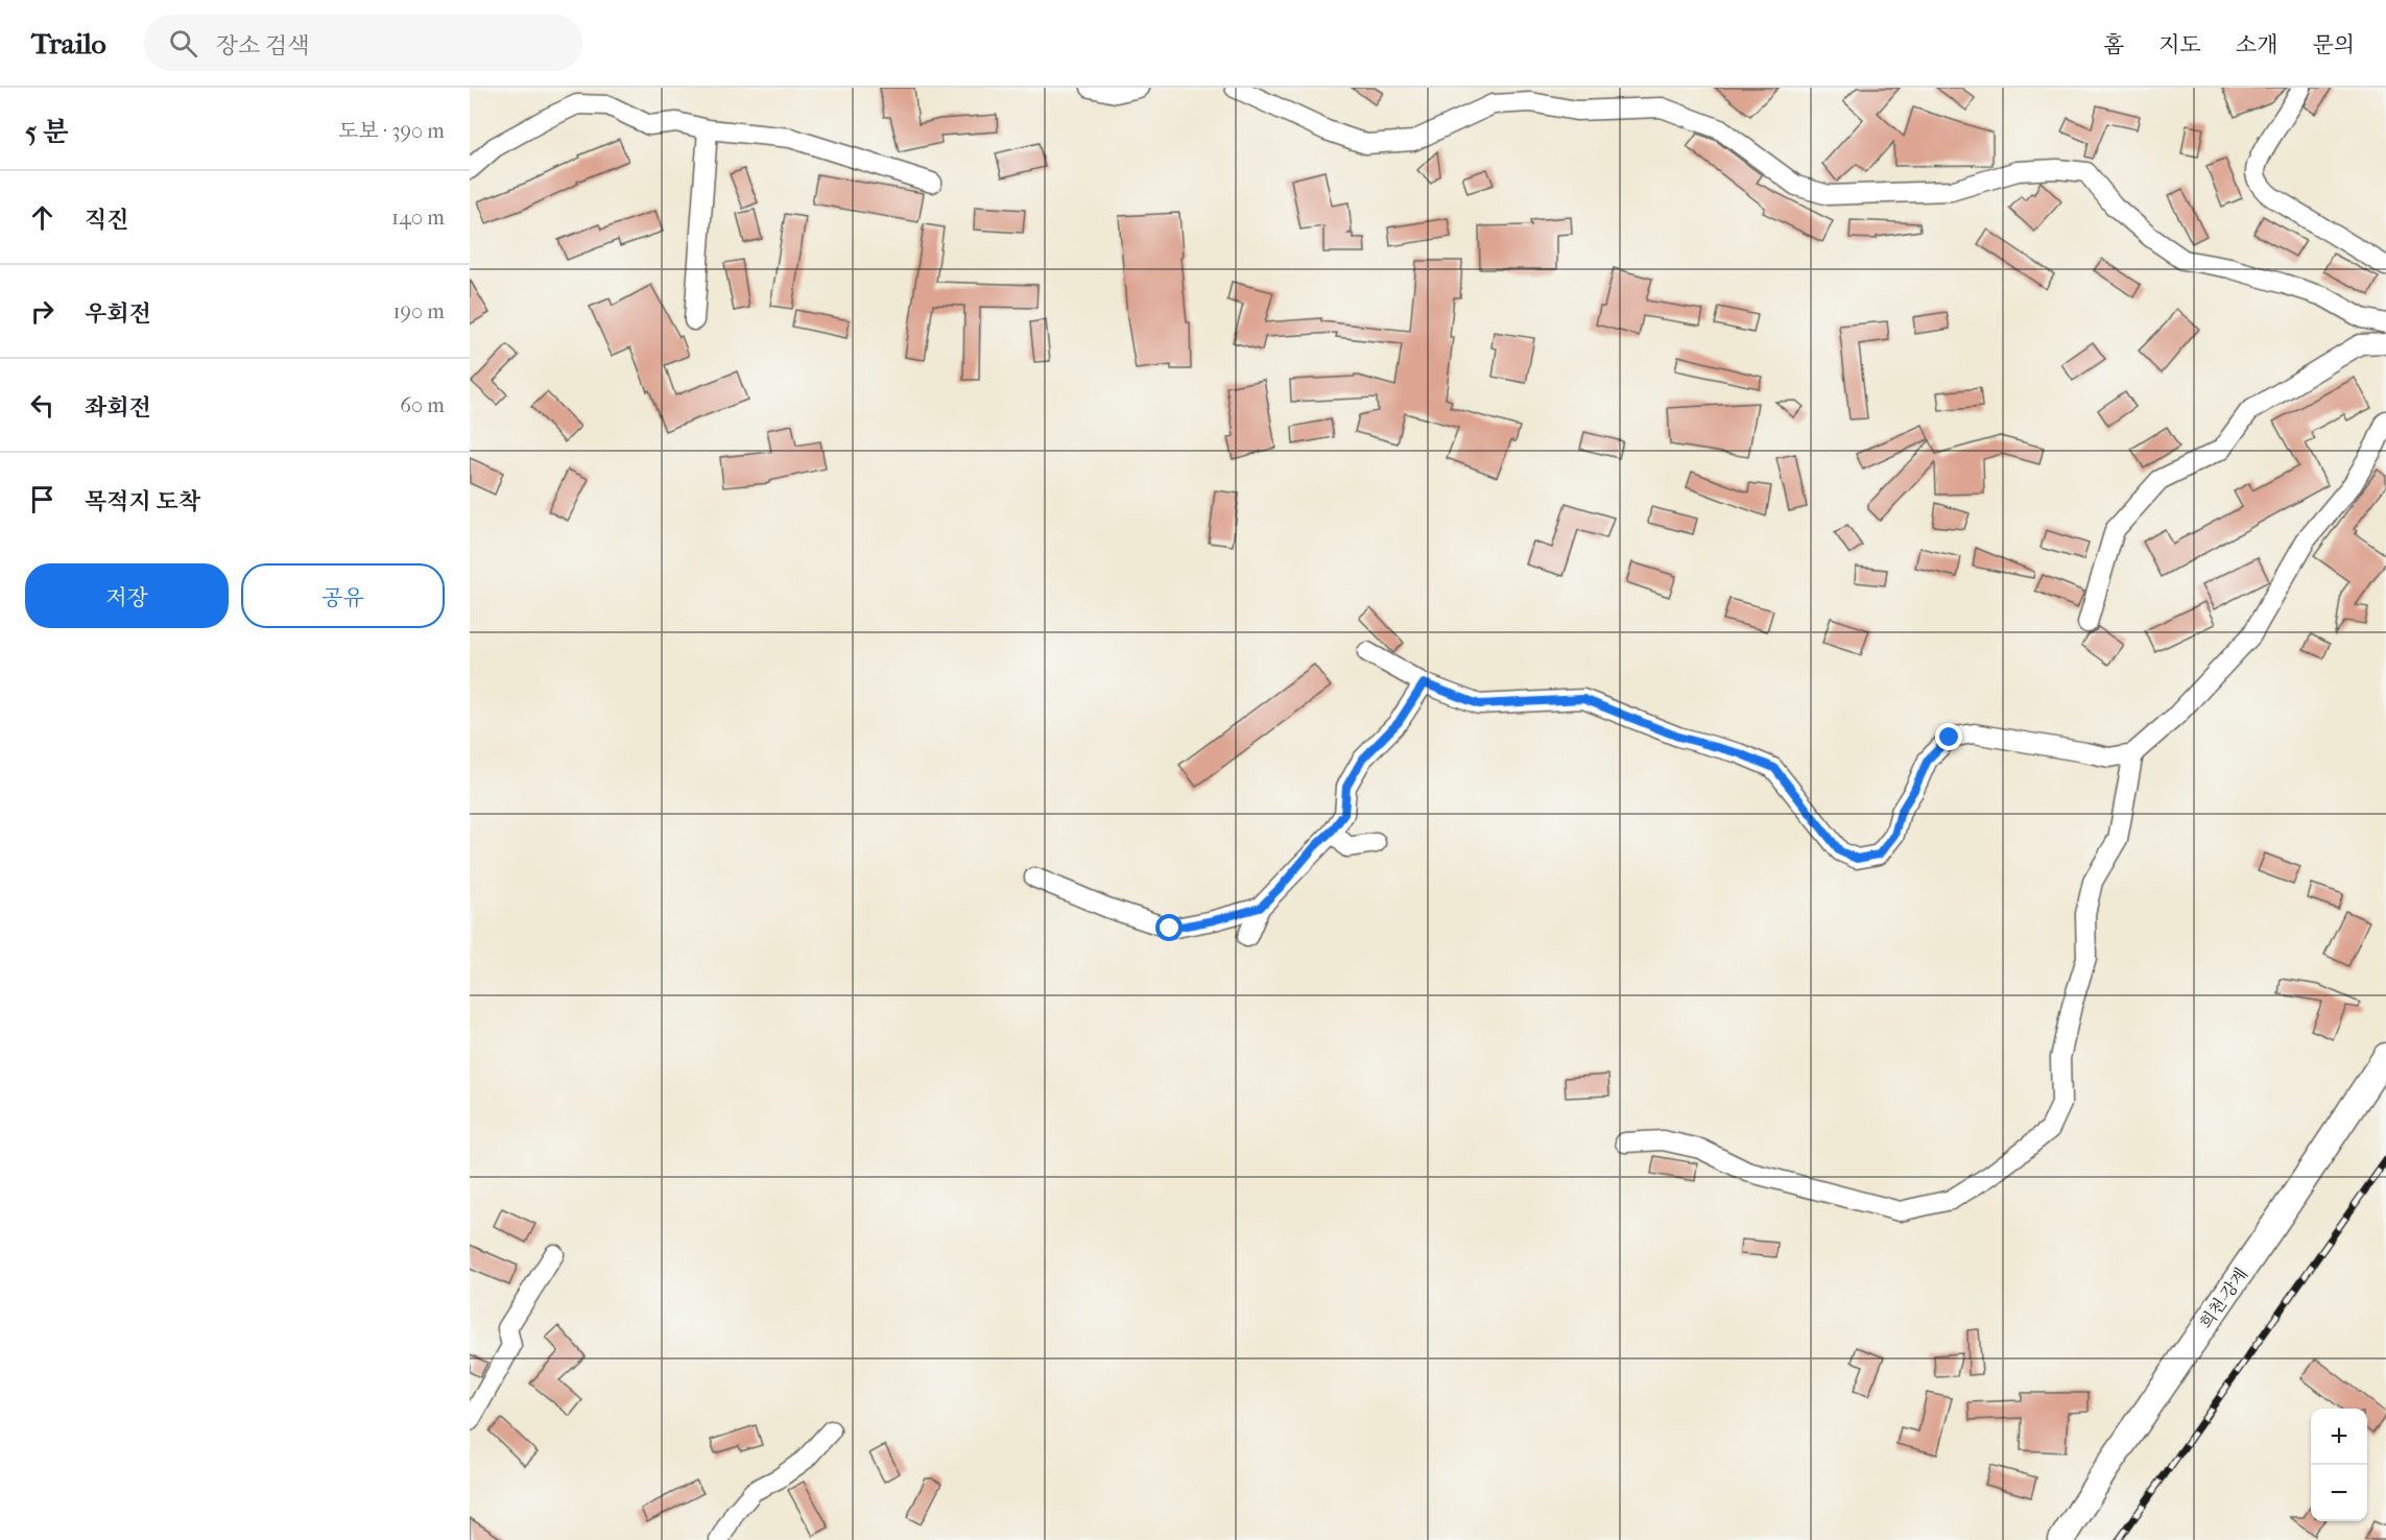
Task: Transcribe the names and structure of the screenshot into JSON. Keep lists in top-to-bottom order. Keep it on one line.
{"streets":{"main road":["희천-강계"]},"page":{"header":"Trailo","search":"장소 검색","nav":["홈","지도","소개","문의"],"heading":["5 분","도보 · 390 m"],"list":[["직진","140 m"],["우회전","190 m"],["좌회전","60 m"],"목적지 도착"],"buttons":["저장","공유"],"map_buttons":["+","−"]}}
